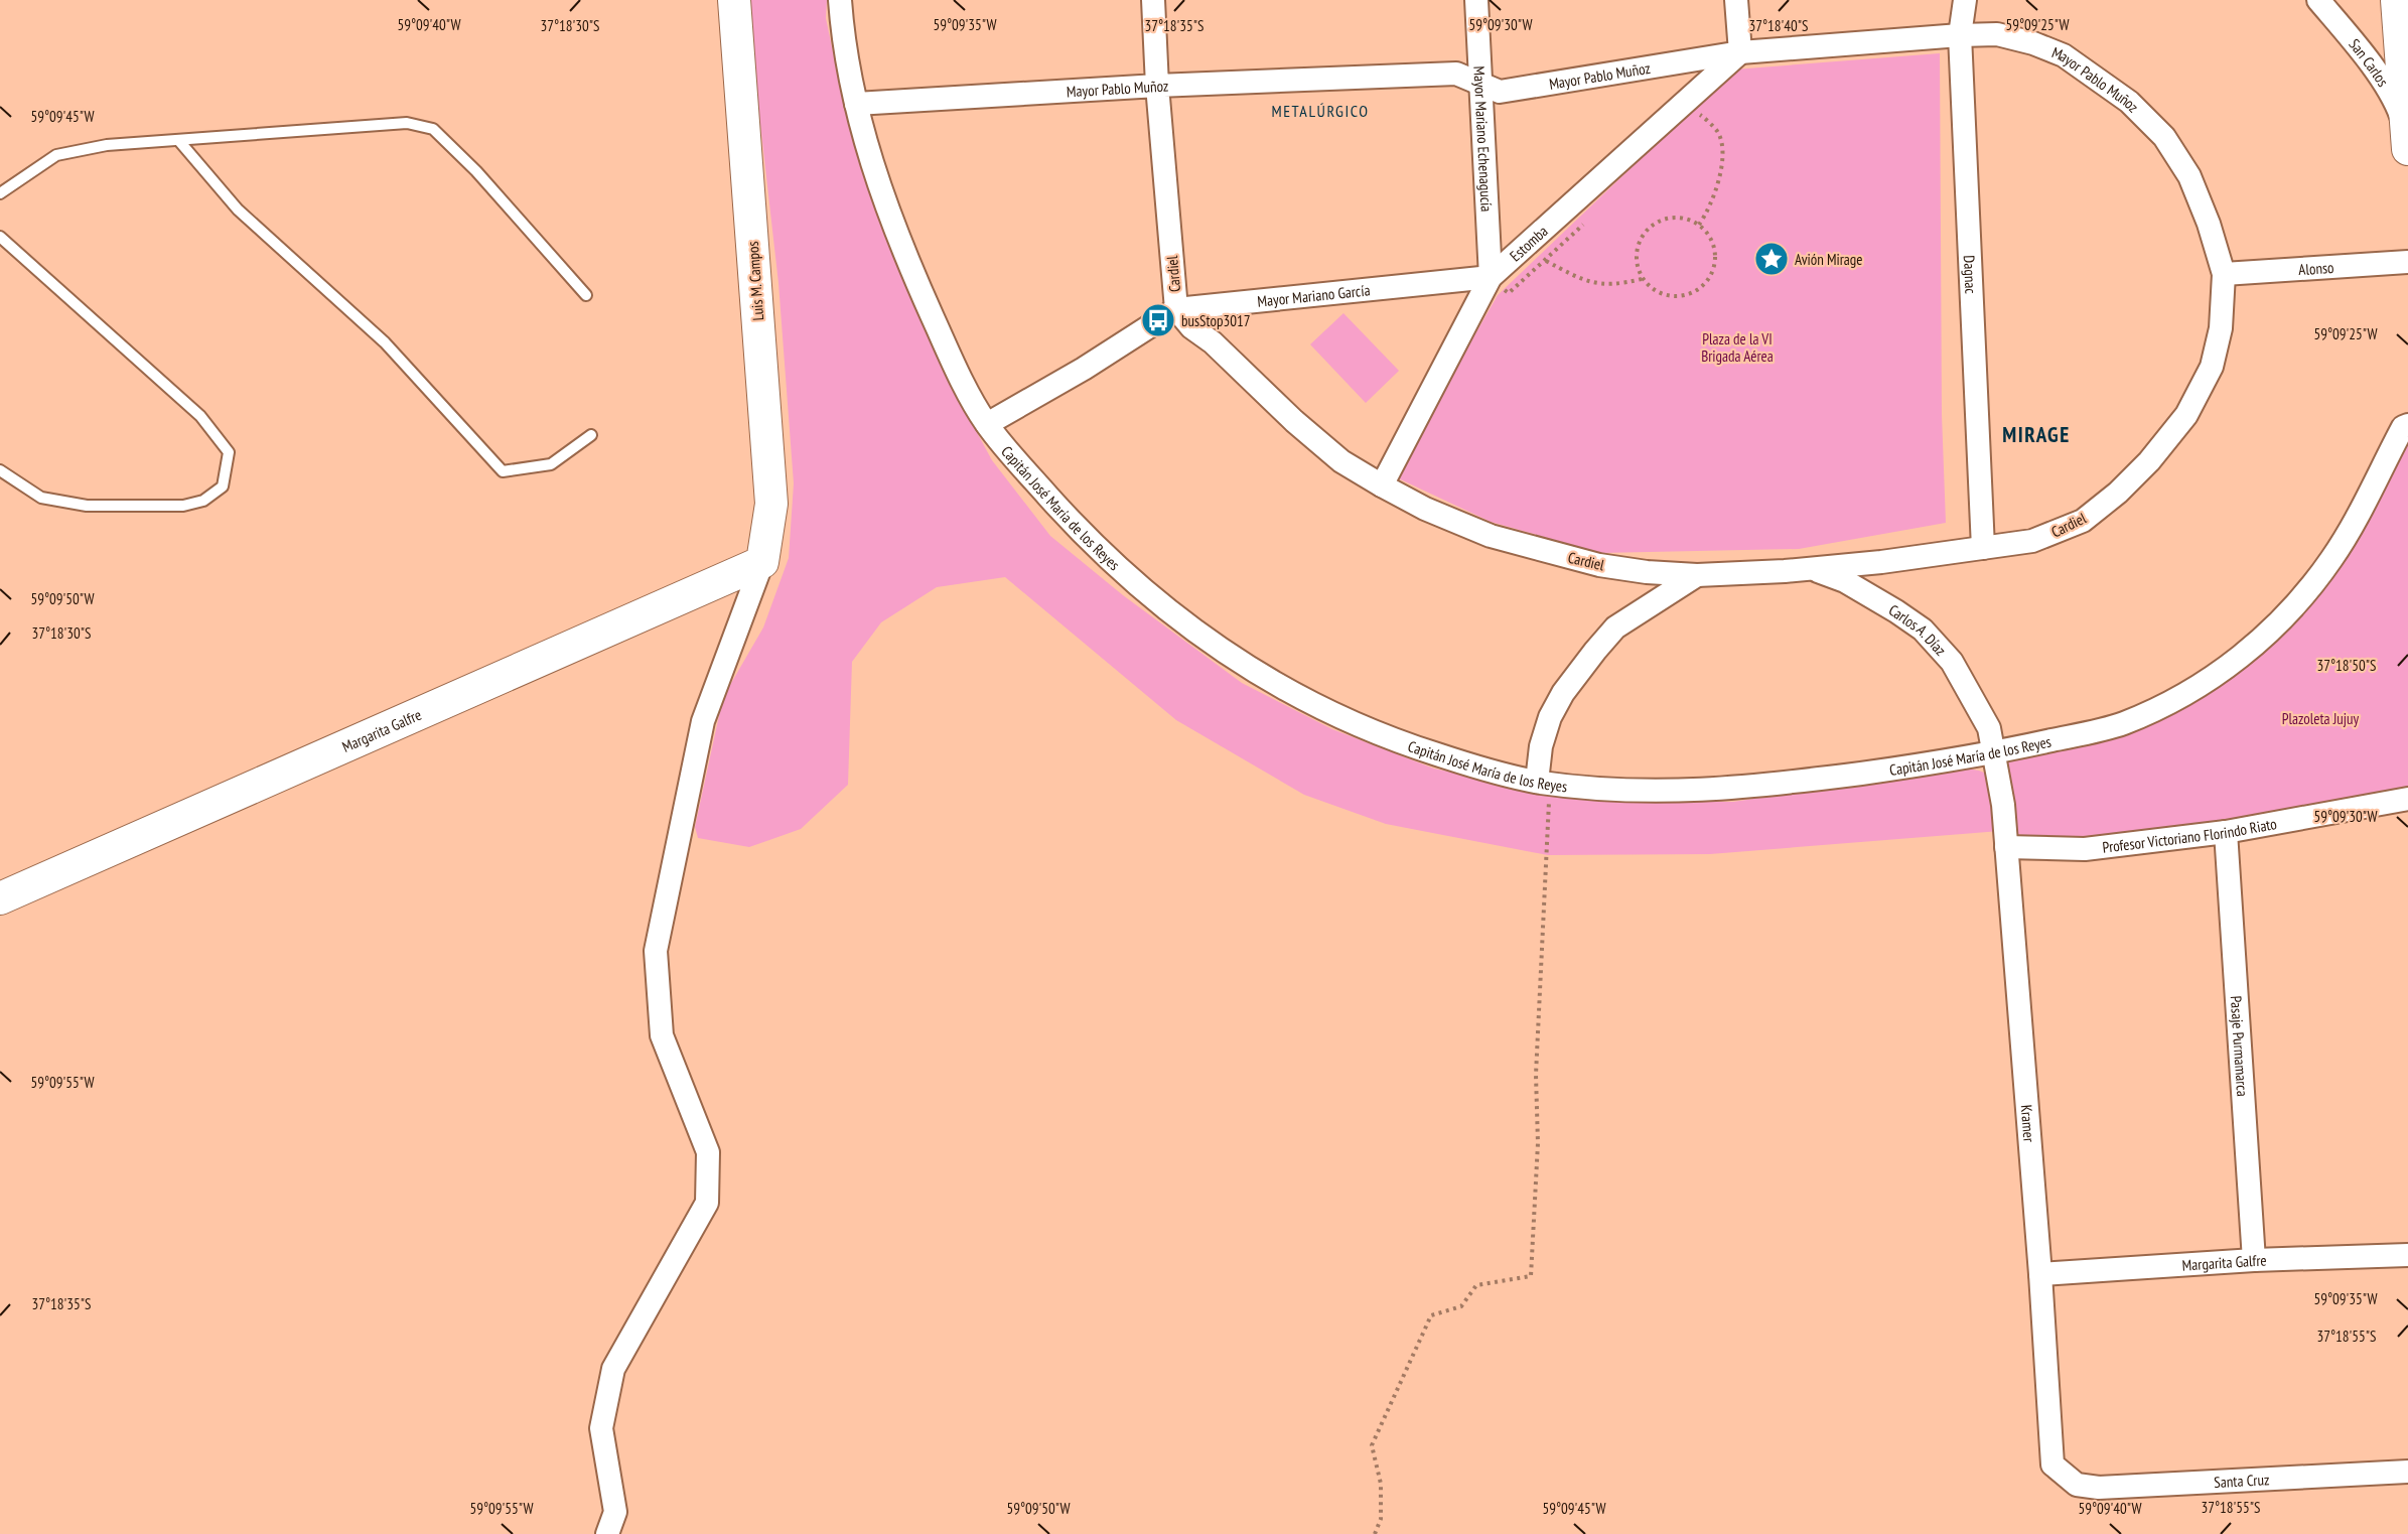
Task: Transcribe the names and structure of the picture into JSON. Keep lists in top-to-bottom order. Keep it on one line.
{"streets":{"street":["San Carlos","Mayor Pablo Muñoz","Mayor Mariano Echenagucía","Estomba","Alonso","Cardiel","Dagnac","Luis M. Campos","Mayor Mariano García","Capitán José María de los Reyes","Carlos A. Díaz","Margarita Galfre","Profesor Victoriano Florindo Riato","Pasaje Purmamarca","Kramer","Santa Cruz"]},"crossings":[["Mayor Pablo Muñoz","Mayor Mariano Echenagucía"],["Mayor Pablo Muñoz","Estomba"],["Mayor Pablo Muñoz","Alonso"],["Mayor Pablo Muñoz","Cardiel"],["Mayor Pablo Muñoz","Dagnac"],["Mayor Pablo Muñoz","Capitán José María de los Reyes"],["Mayor Mariano Echenagucía","Estomba"],["Mayor Mariano Echenagucía","Mayor Mariano García"],["Estomba","Cardiel"],["Estomba","Mayor Mariano García"],["Alonso","Cardiel"],["Cardiel","Dagnac"],["Cardiel","Mayor Mariano García"],["Cardiel","Carlos A. Díaz"],["Luis M. Campos","Margarita Galfre"],["Mayor Mariano García","Capitán José María de los Reyes"],["Capitán José María de los Reyes","Carlos A. Díaz"],["Capitán José María de los Reyes","Kramer"],["Carlos A. Díaz","Kramer"],["Margarita Galfre","Pasaje Purmamarca"],["Margarita Galfre","Kramer"],["Profesor Victoriano Florindo Riato","Pasaje Purmamarca"],["Profesor Victoriano Florindo Riato","Kramer"],["Kramer","Santa Cruz"]],"districts":["METALÚRGICO","MIRAGE"],"parks":["Plaza de la VI Brigada Aérea","Plazoleta Jujuy"],"places":{"place":["Avión Mirage"],"bus stop":["busStop3017"]},"coordinates":["59°09'40\"W","59°09'35\"W","59°09'30\"W","59°09'25\"W","37°18'30\"S","37°18'35\"S","37°18'40\"S","59°09'45\"W","59°09'50\"W","37°18'50\"S","59°09'55\"W","37°18'55\"S"]}
